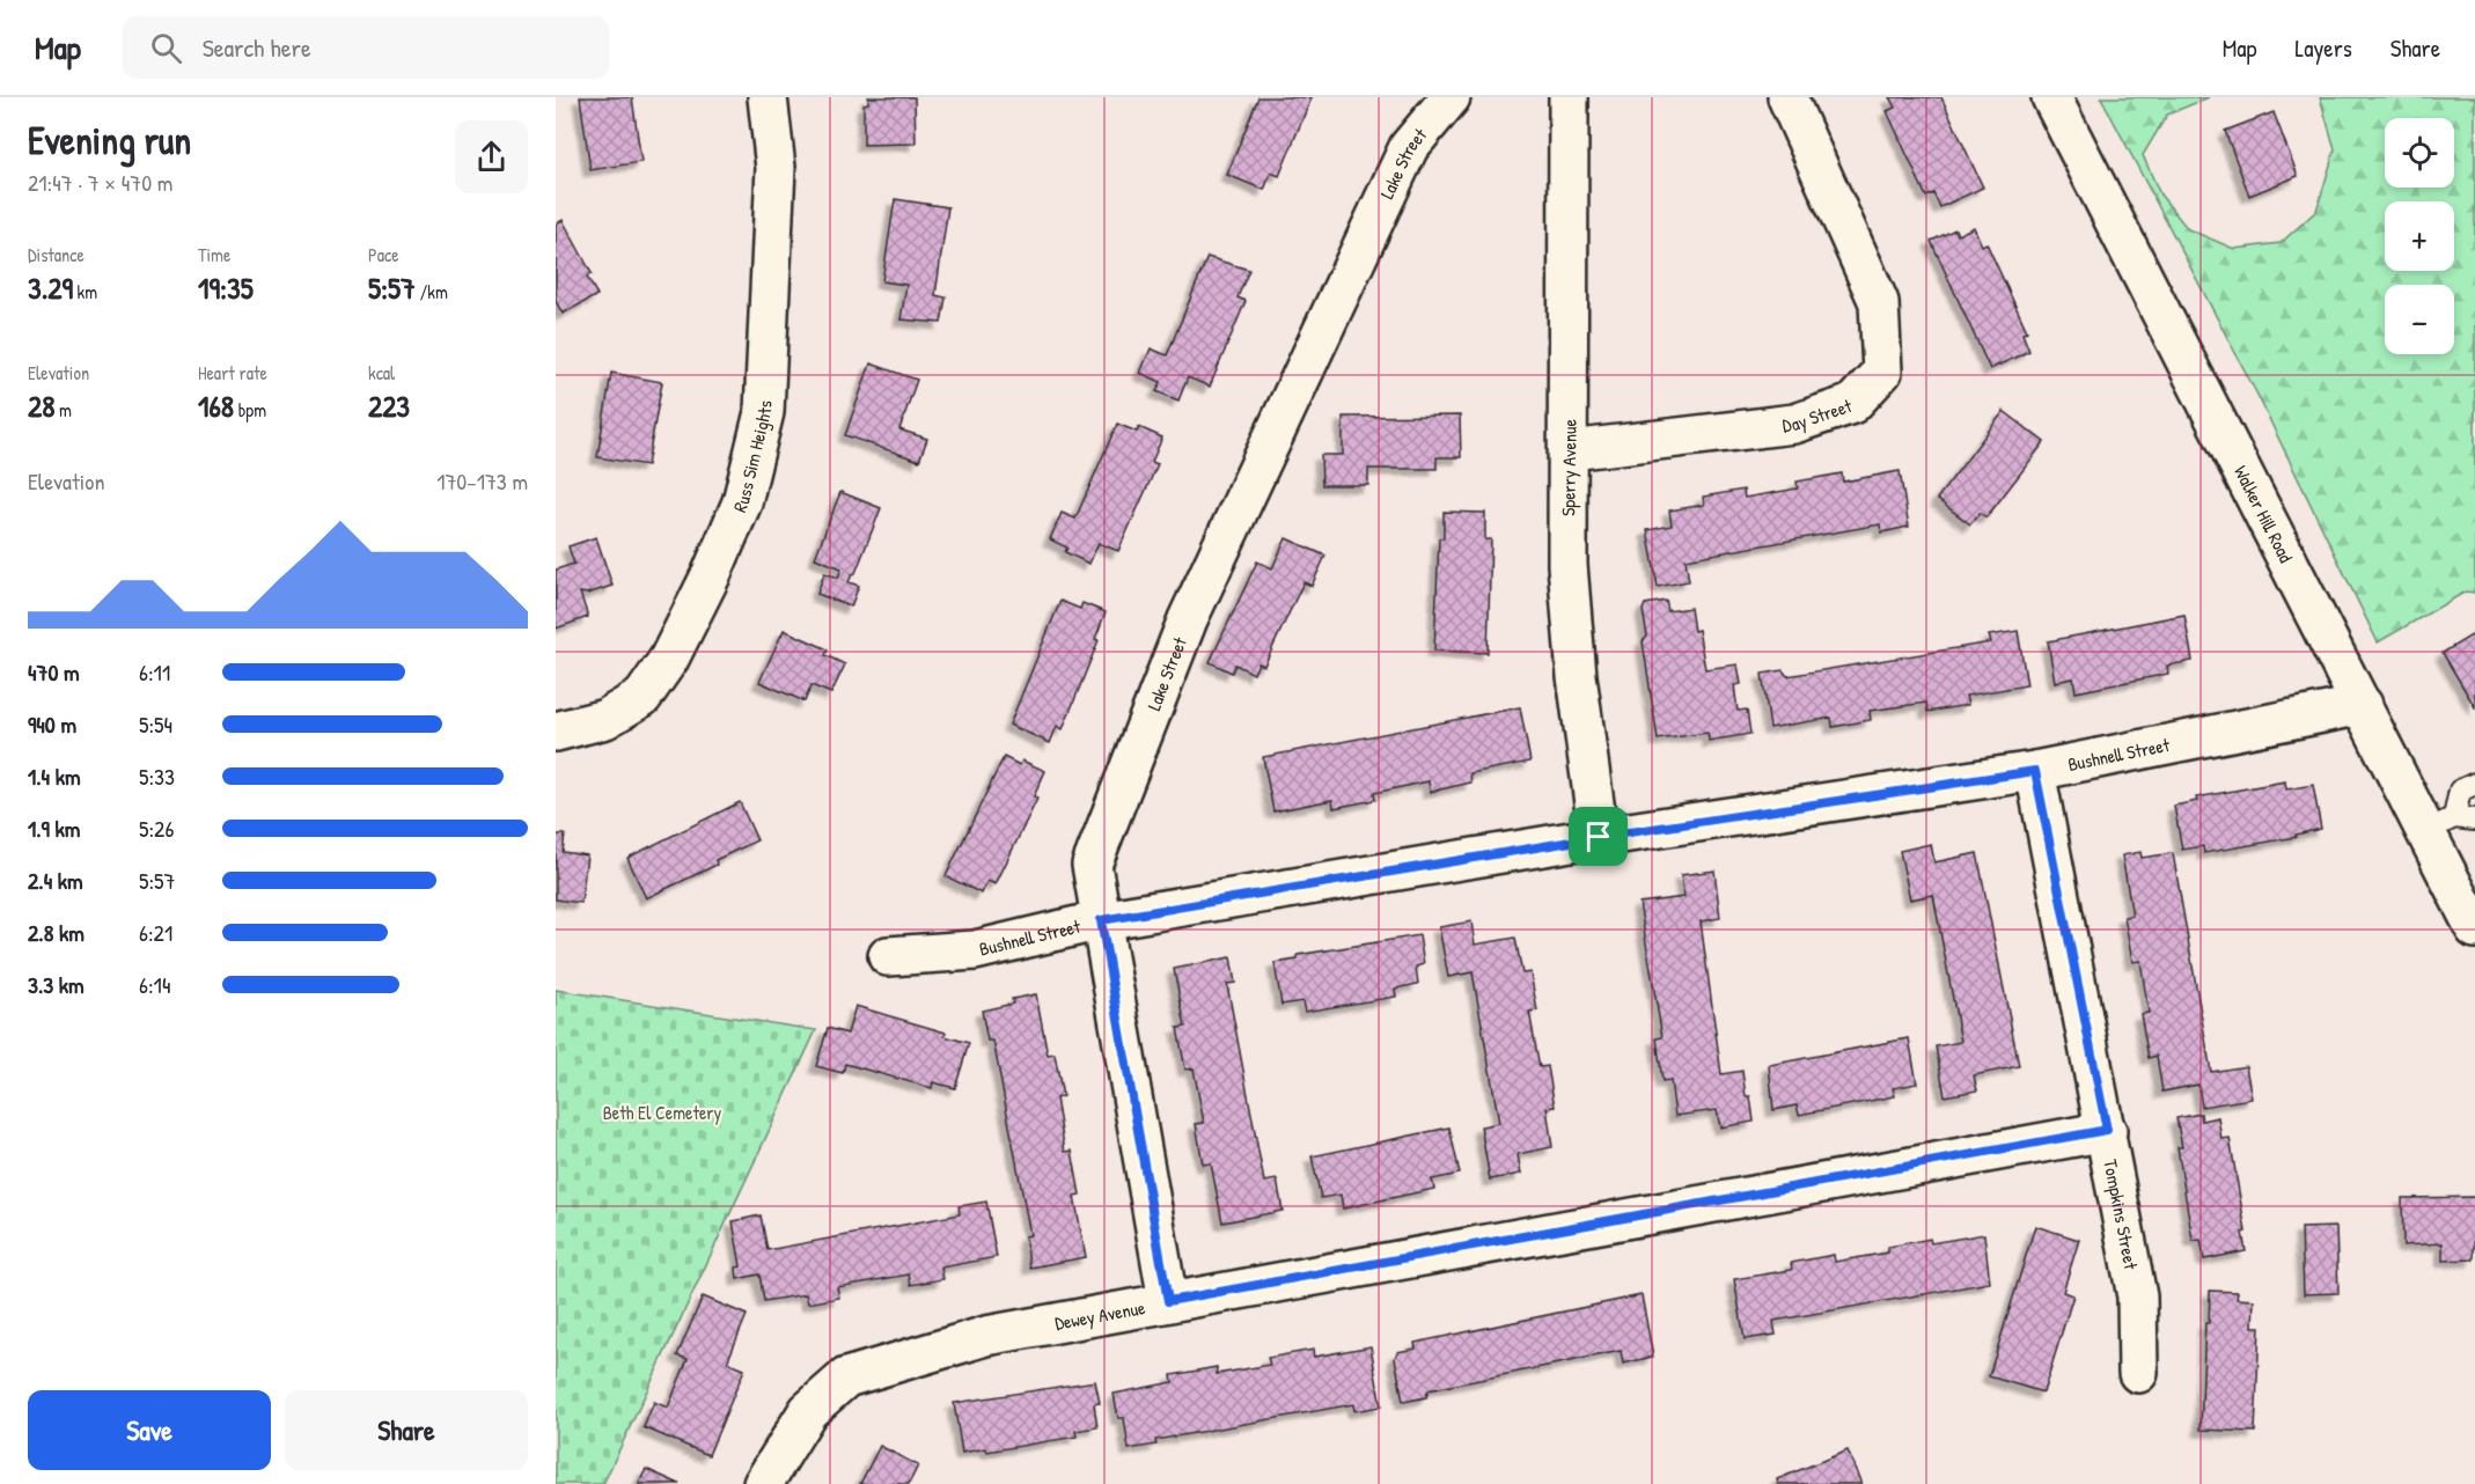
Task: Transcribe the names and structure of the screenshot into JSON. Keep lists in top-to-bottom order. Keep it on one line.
{"streets":{"street":["Lake Street","Day Street","Russ Sim Heights","Sperry Avenue","Walker Hill Road","Bushnell Street","Tompkins Street","Dewey Avenue"]},"crossings":[["Lake Street","Bushnell Street"],["Lake Street","Dewey Avenue"],["Day Street","Sperry Avenue"],["Sperry Avenue","Bushnell Street"],["Walker Hill Road","Bushnell Street"],["Bushnell Street","Tompkins Street"],["Tompkins Street","Dewey Avenue"]],"parks":["Beth El Cemetery"],"page":{"header":"Map","search":"Search here","nav":["Map","Layers","Share"],"heading":["Evening run","21:47 · 7 × 470 m"],"map_buttons":["+","−"],"stats":[["Distance","3.29 km"],["Time","19:35"],["Pace","5:57 /km"],["Elevation","28 m"],["Heart rate","168 bpm"],["kcal","223"]],"chart":["Elevation","170–173 m"],"list":[{"name":"470 m","note":"6:11"},{"name":"940 m","note":"5:54"},{"name":"1.4 km","note":"5:33"},{"name":"1.9 km","note":"5:26"},{"name":"2.4 km","note":"5:57"},{"name":"2.8 km","note":"6:21"},{"name":"3.3 km","note":"6:14"}],"buttons":["Save","Share"]}}
